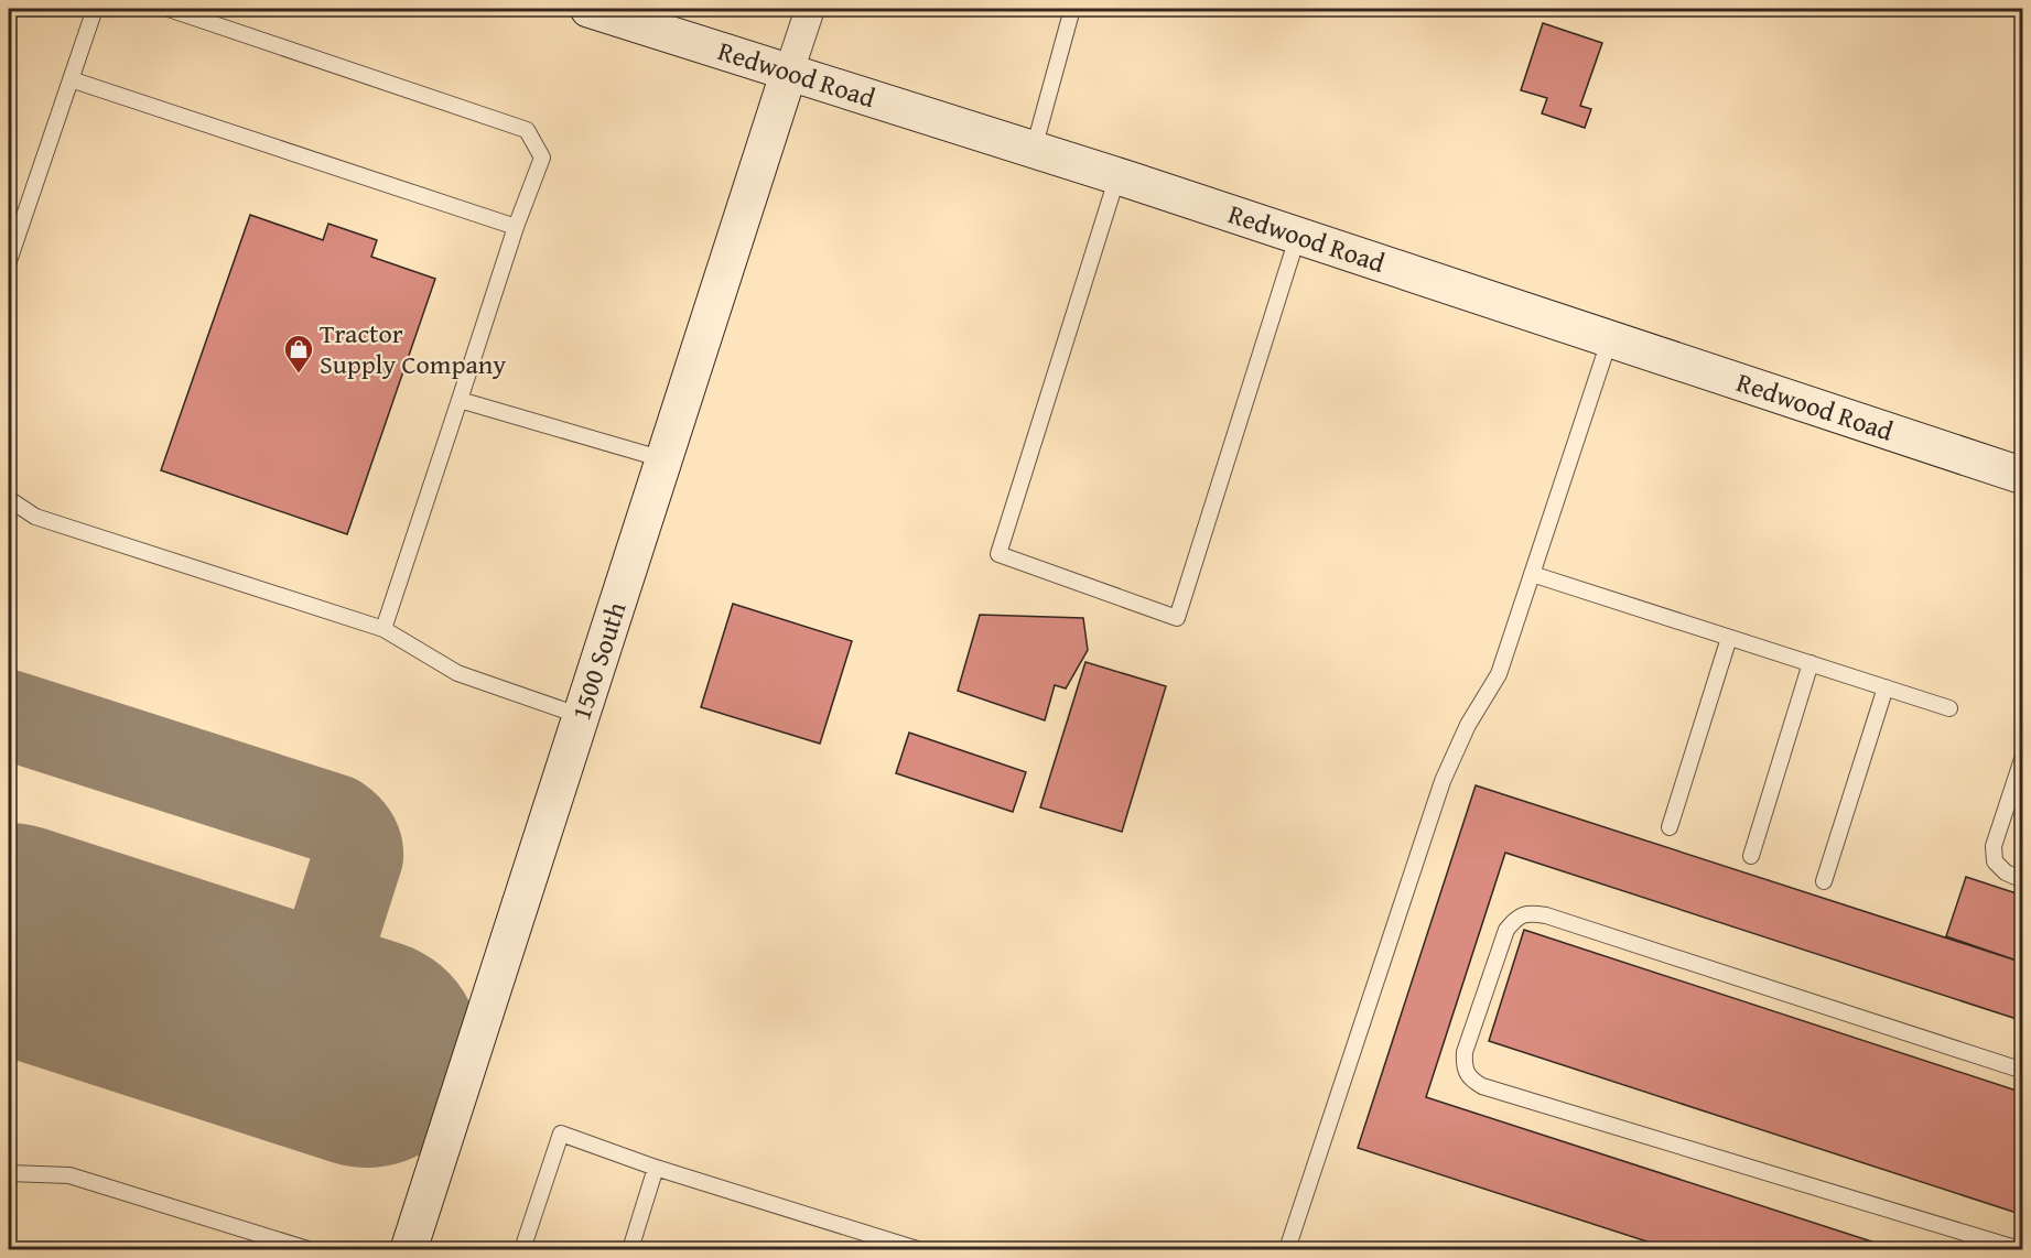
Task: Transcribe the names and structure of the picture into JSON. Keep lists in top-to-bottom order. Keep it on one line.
{"streets":{"main road":["Redwood Road","1500 South"]},"crossings":[["Redwood Road","1500 South"]],"places":{"shop":["Tractor Supply Company"]}}
